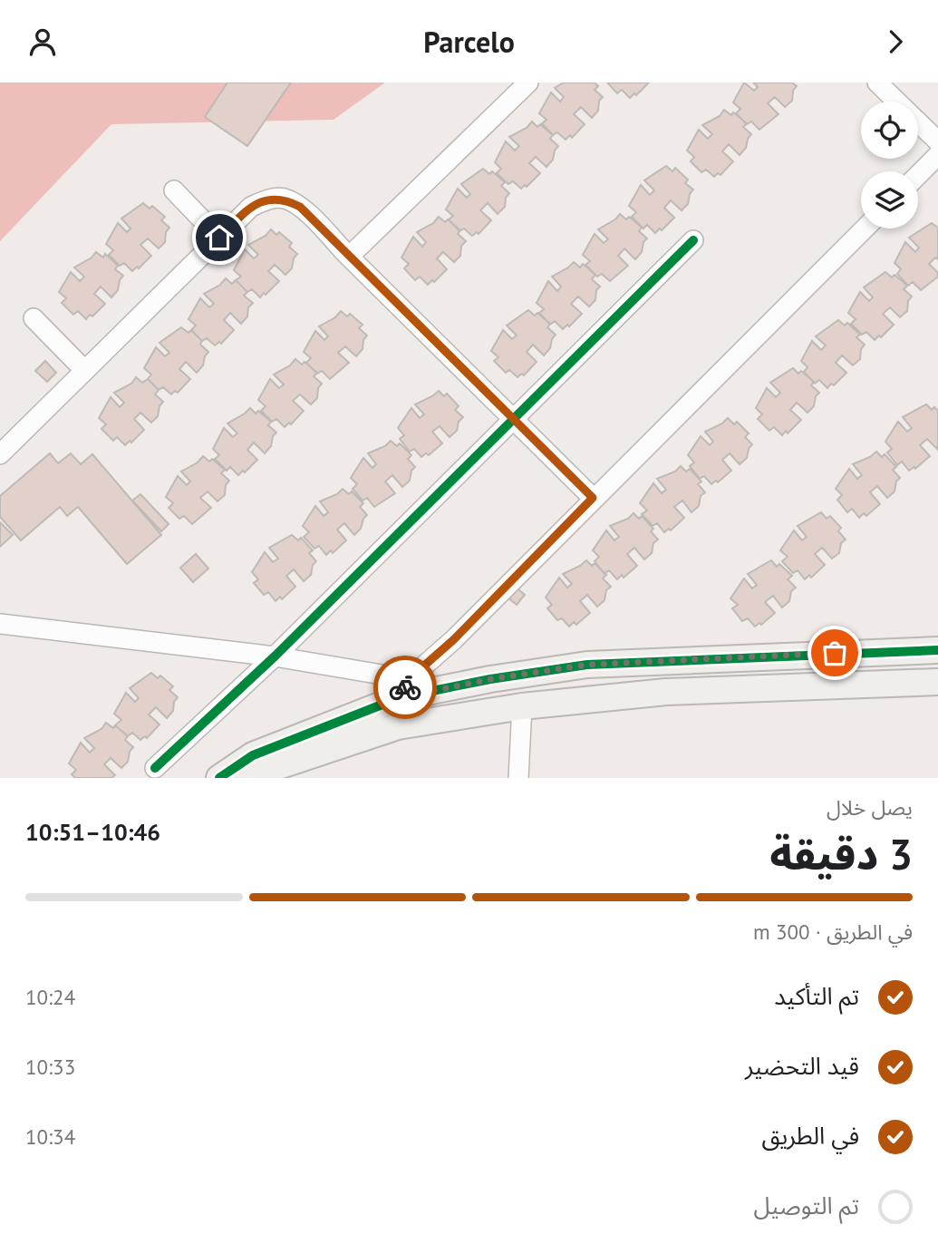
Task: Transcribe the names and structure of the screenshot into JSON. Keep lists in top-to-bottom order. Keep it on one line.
{"page":{"header":"Parcelo","heading":["3 دقيقة","يصل خلال","10:46–10:51"],"bar":"في الطريق · 300 m","list":[["تم التأكيد","10:24"],["قيد التحضير","10:33"],["في الطريق","10:34"],"تم التوصيل"]}}
